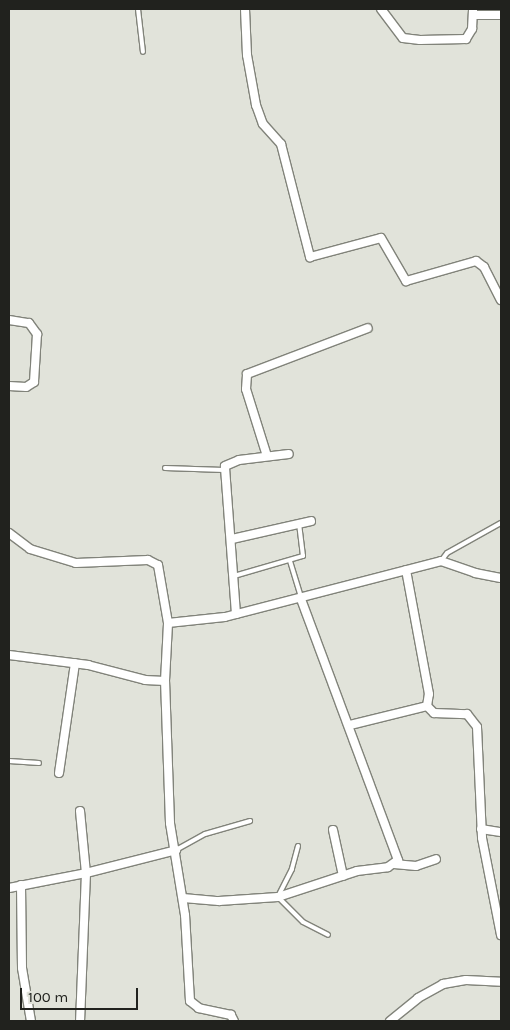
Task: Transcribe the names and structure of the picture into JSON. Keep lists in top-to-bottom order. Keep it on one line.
{"scale_bar":"100 m"}
